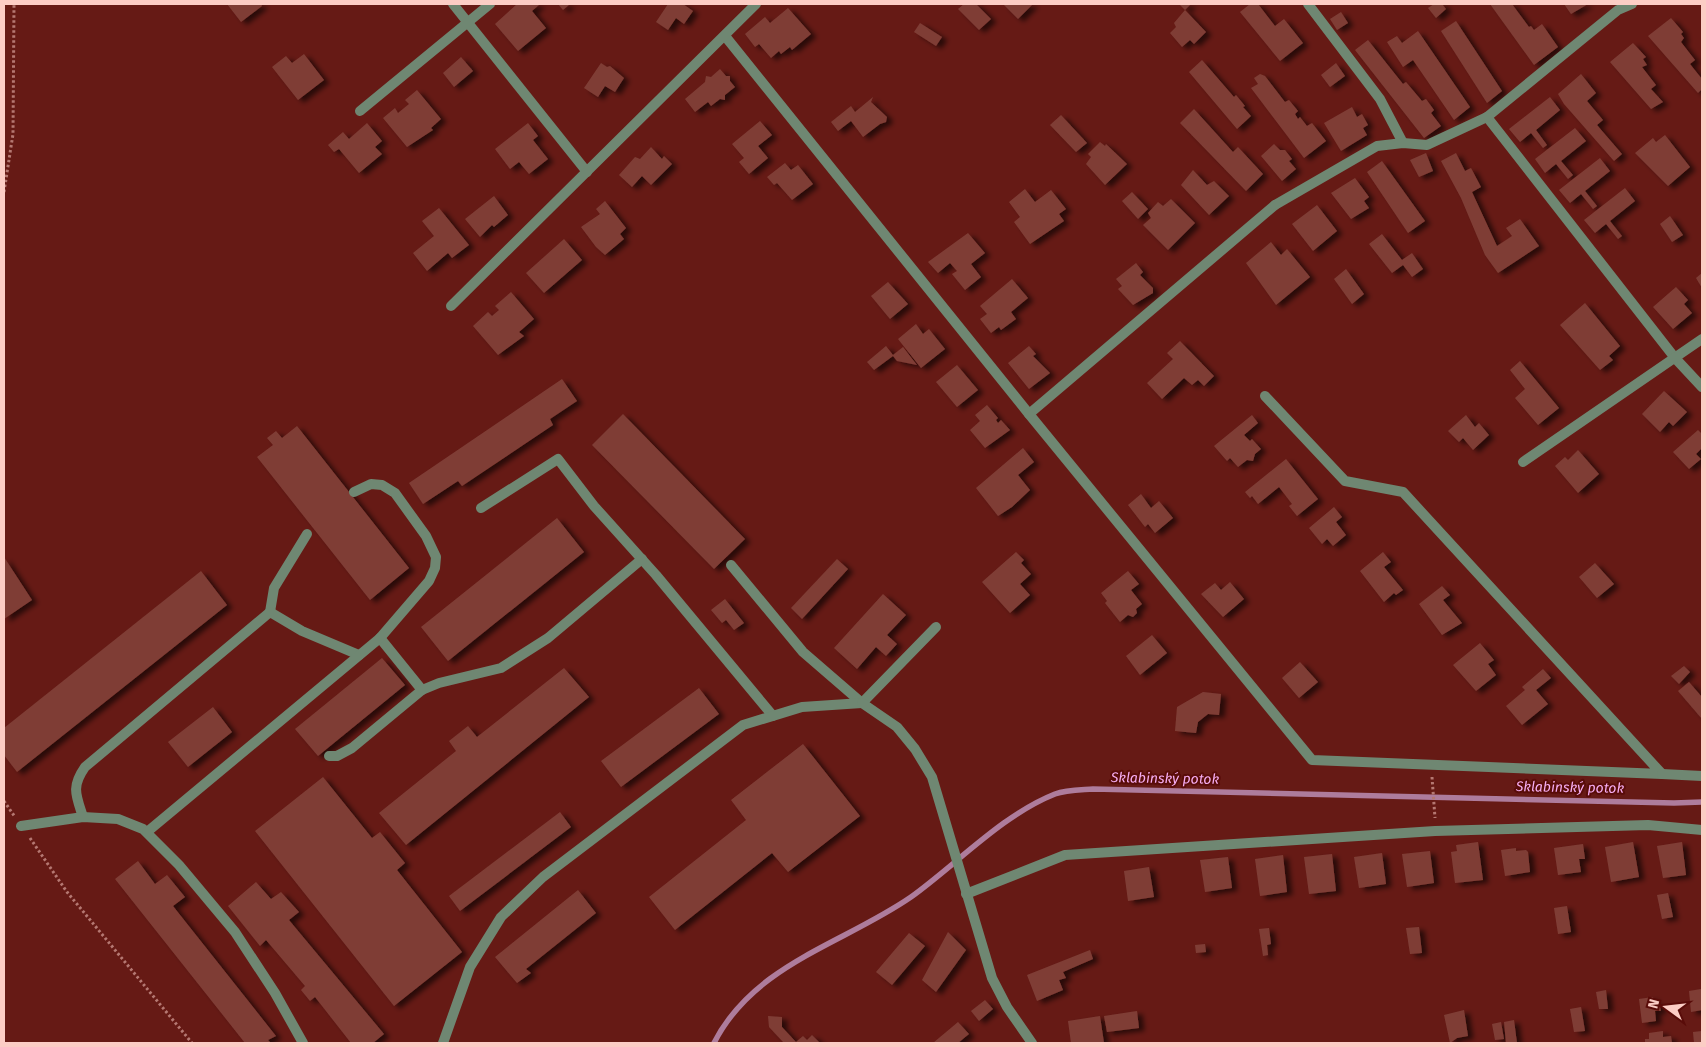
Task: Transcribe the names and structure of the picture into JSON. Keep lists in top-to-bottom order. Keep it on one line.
{"water":["Sklabinský potok"],"north":"left"}
